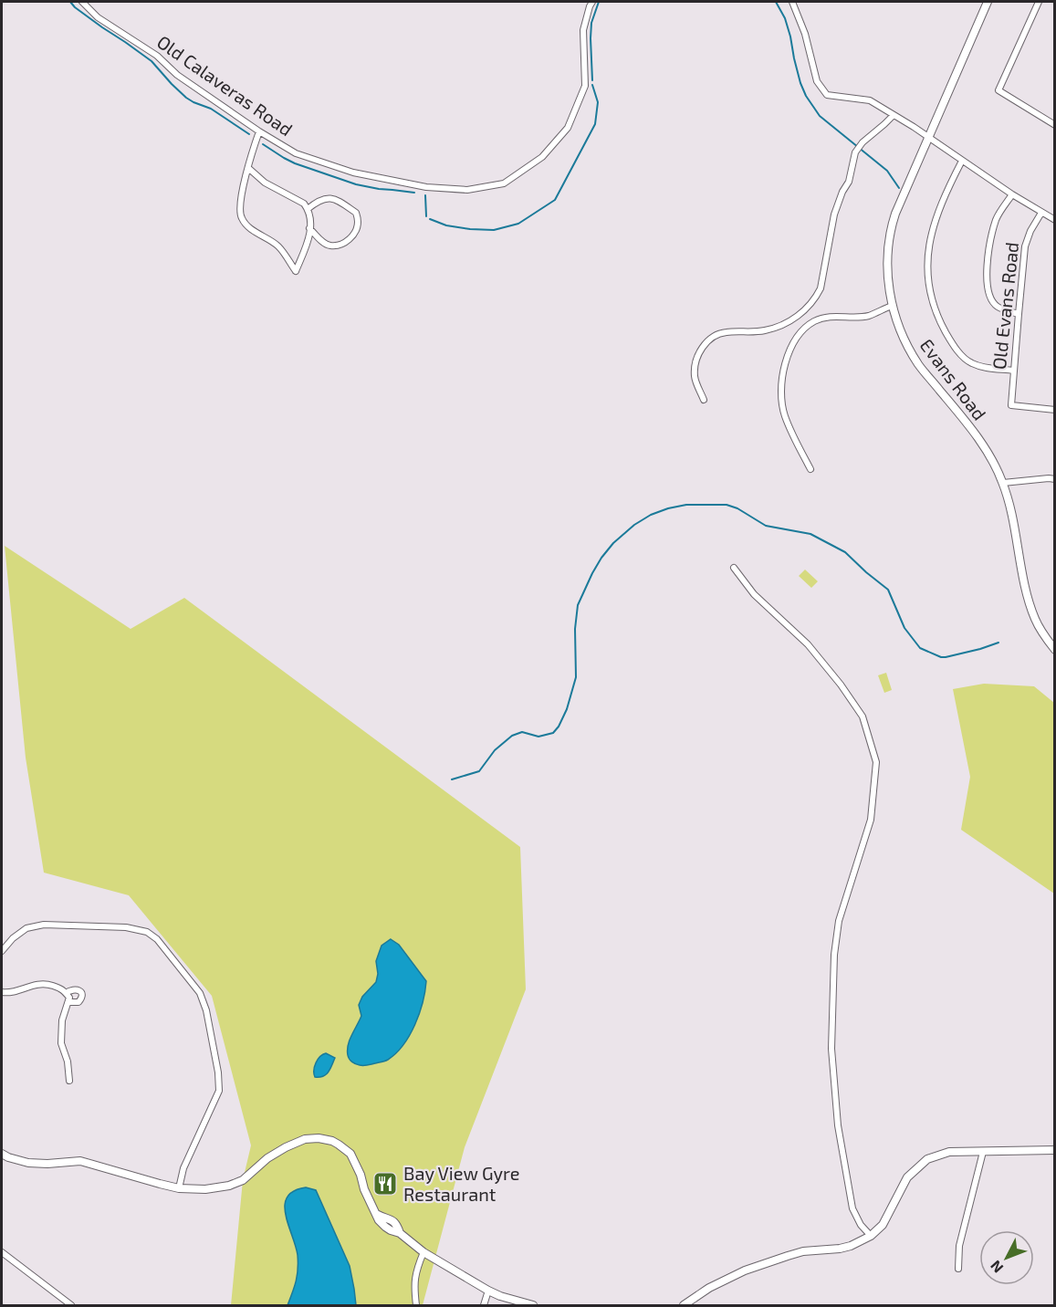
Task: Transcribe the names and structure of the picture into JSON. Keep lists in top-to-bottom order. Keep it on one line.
{"streets":{"street":["Old Calaveras Road","Old Evans Road","Evans Road"]},"places":{"restaurant":["Bay View Gyre Restaurant"]},"north":"bottom left"}
